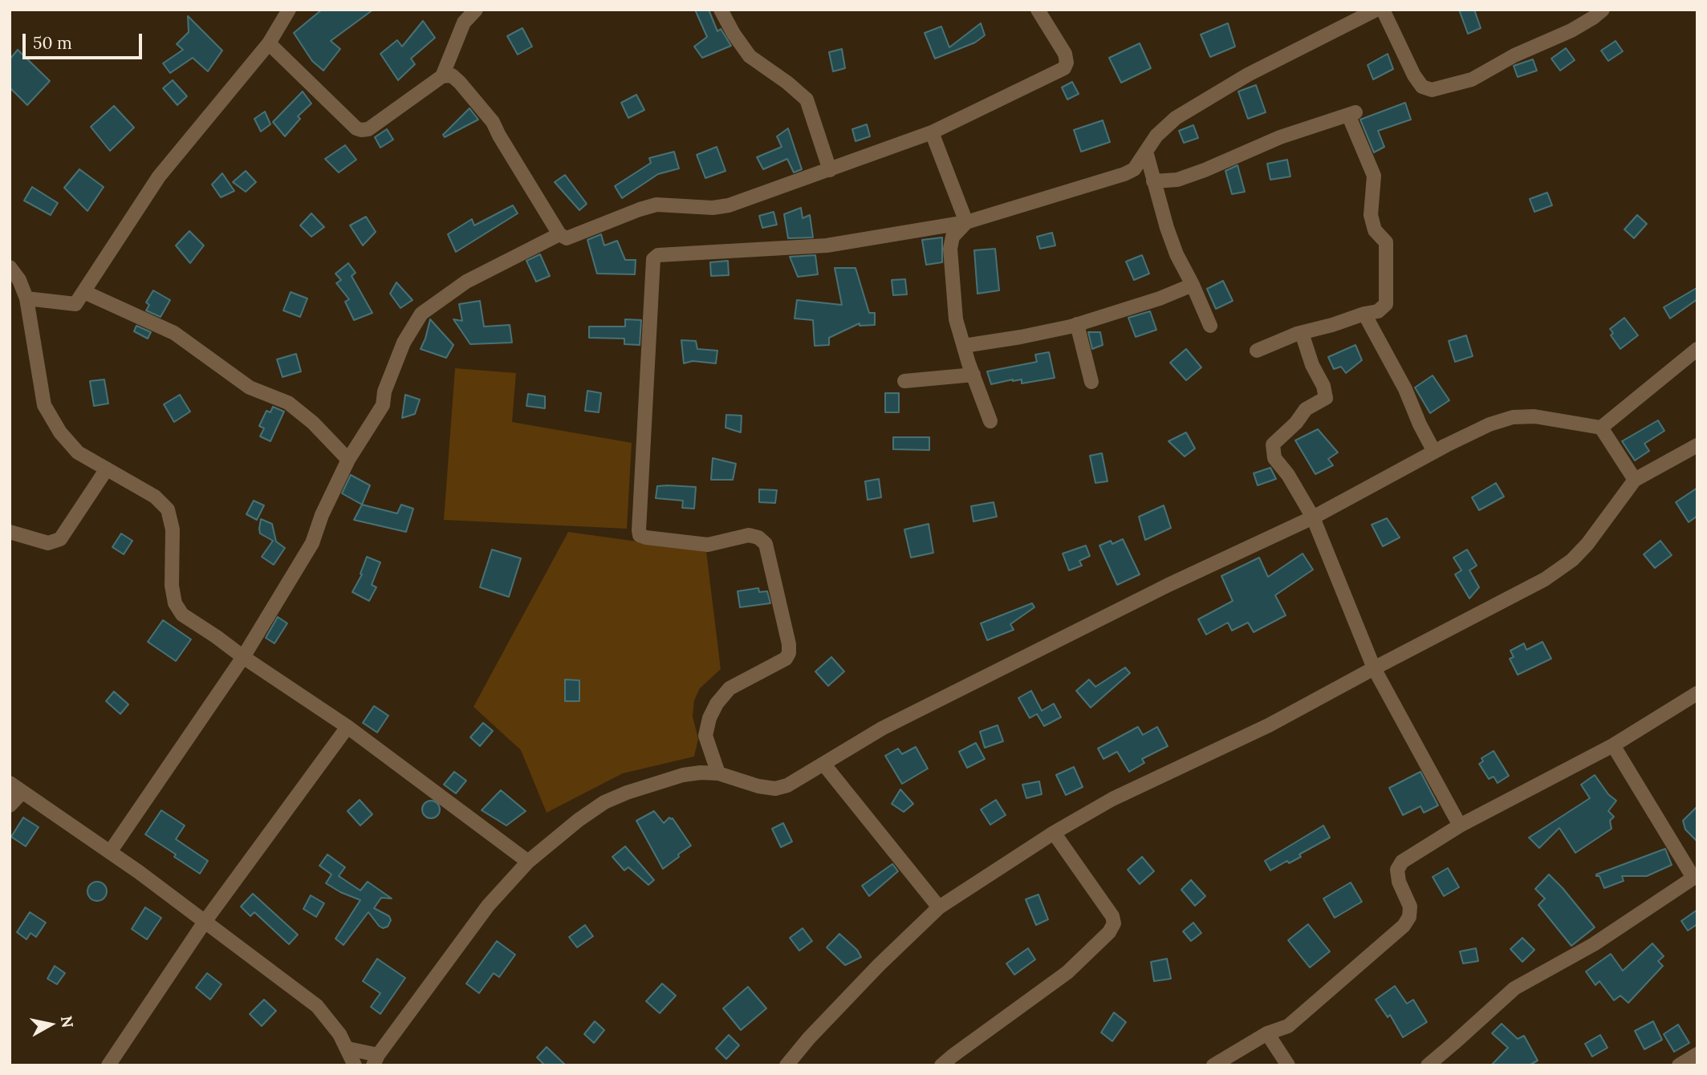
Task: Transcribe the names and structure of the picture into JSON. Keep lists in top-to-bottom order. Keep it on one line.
{"scale_bar":"50 m","north":"right"}
